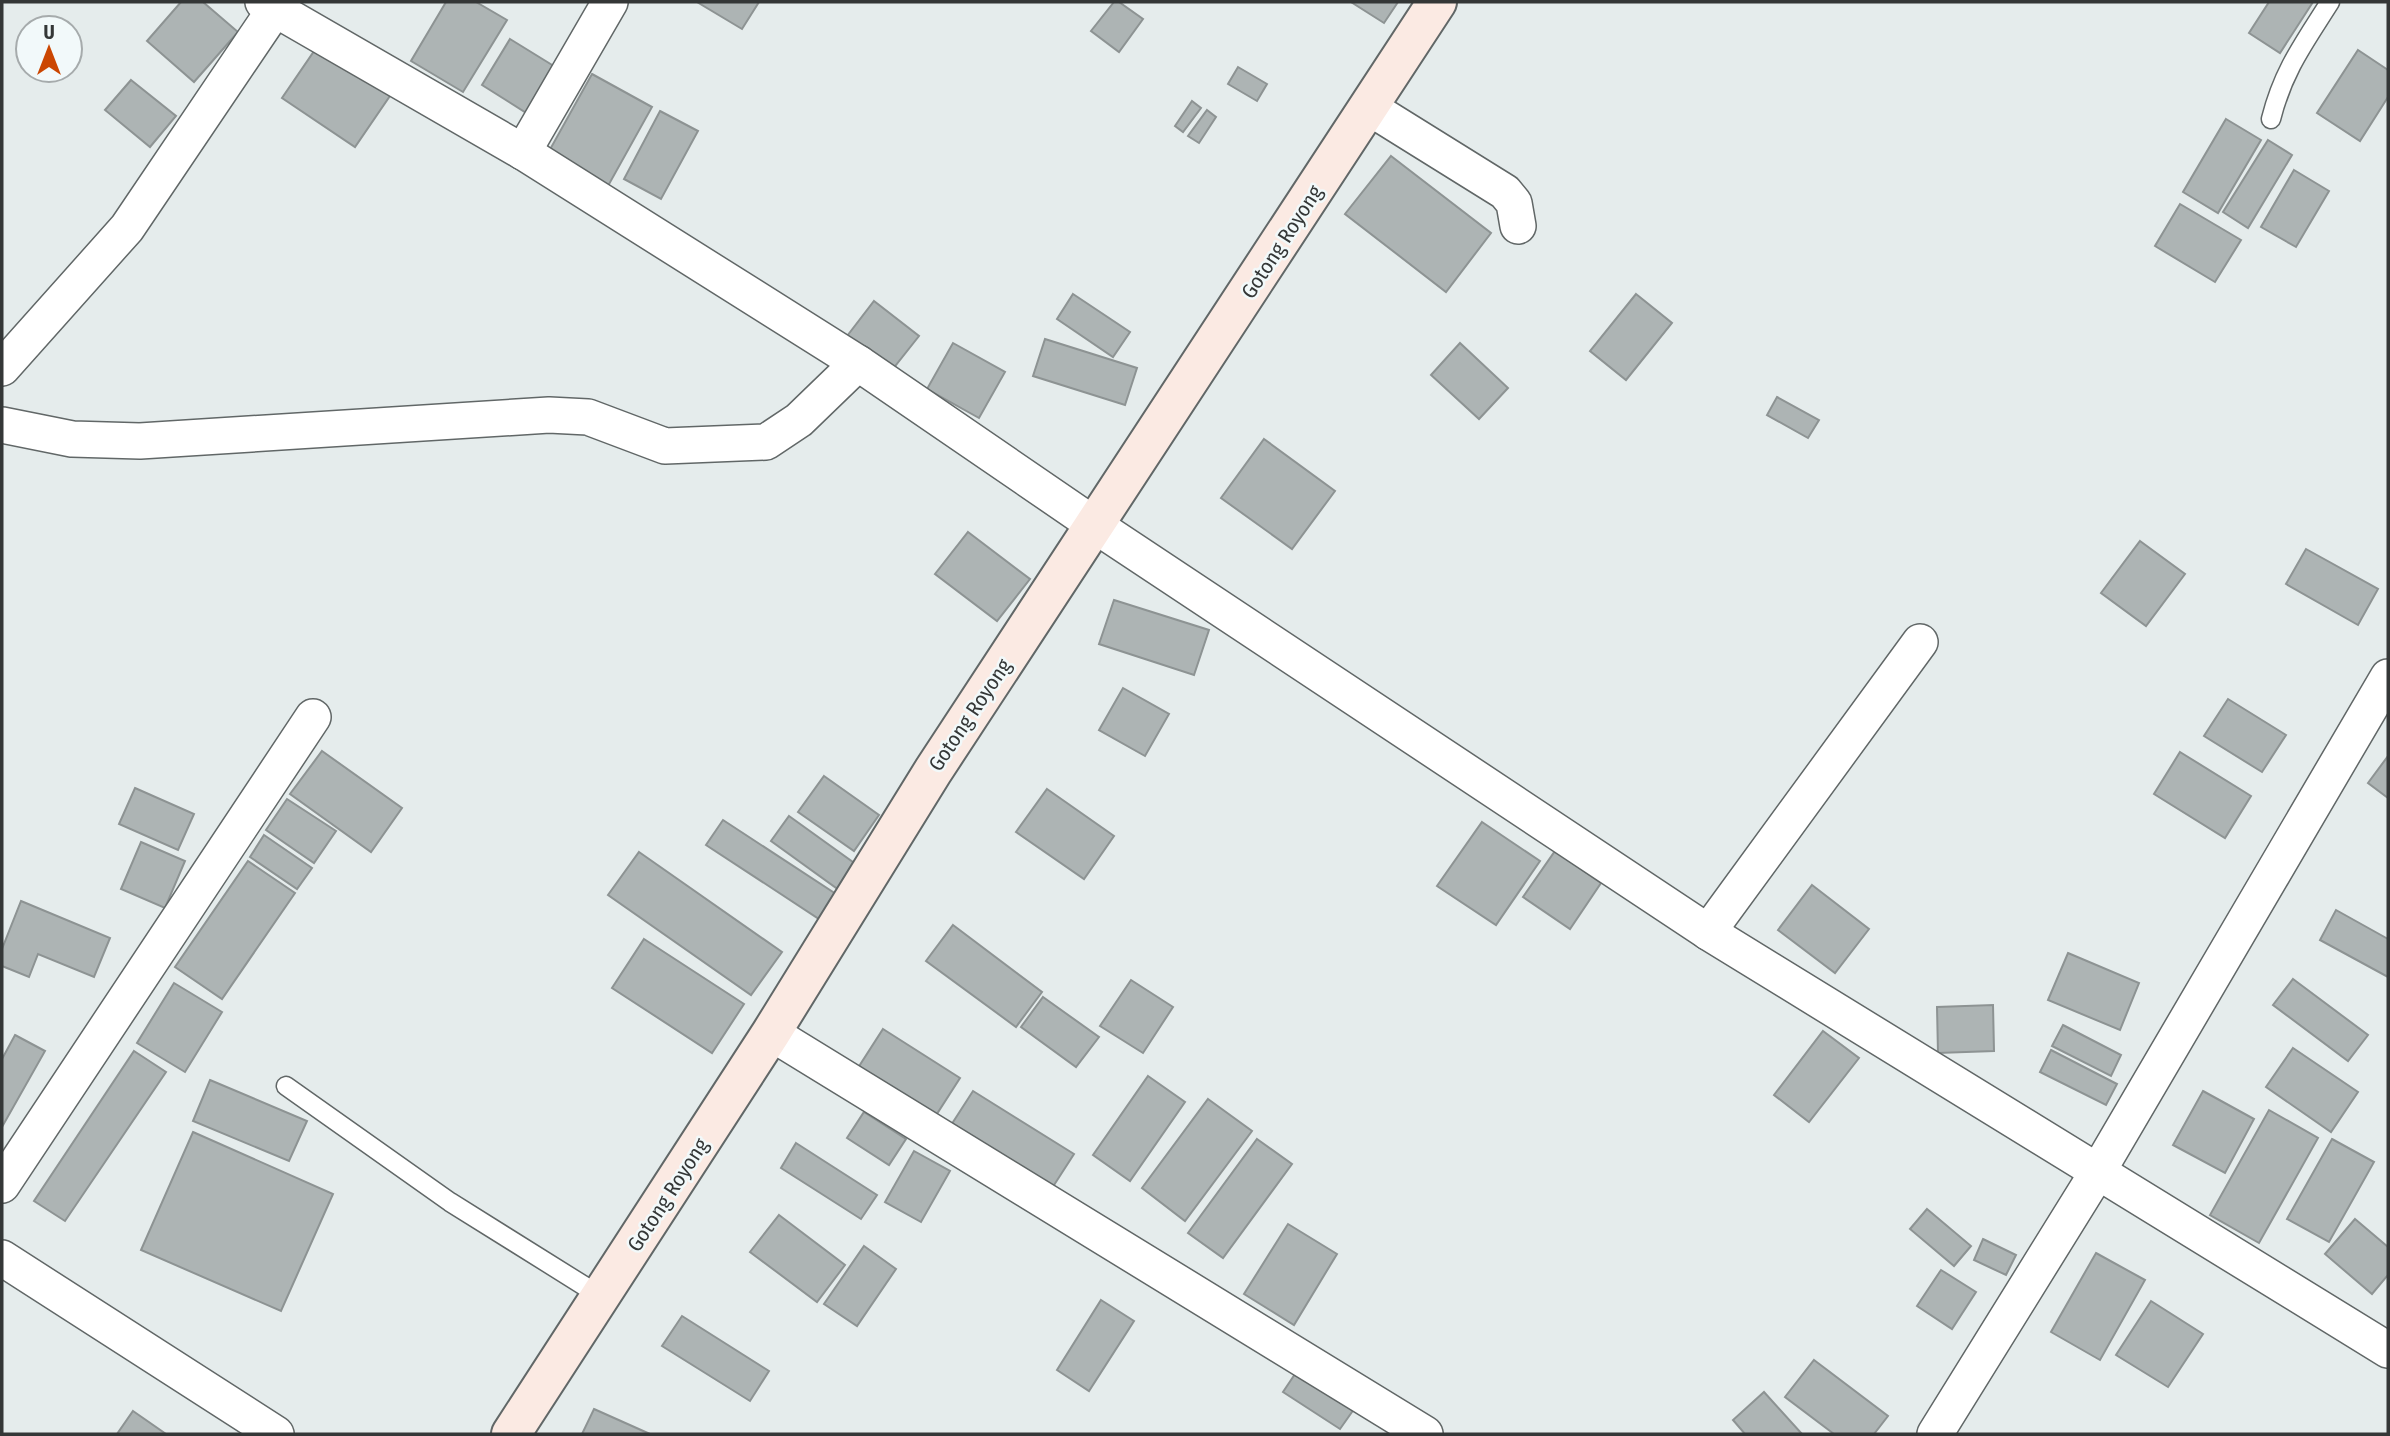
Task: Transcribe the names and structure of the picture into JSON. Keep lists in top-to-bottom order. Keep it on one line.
{"streets":{"street":["Gotong Royong"]},"north":"top"}
